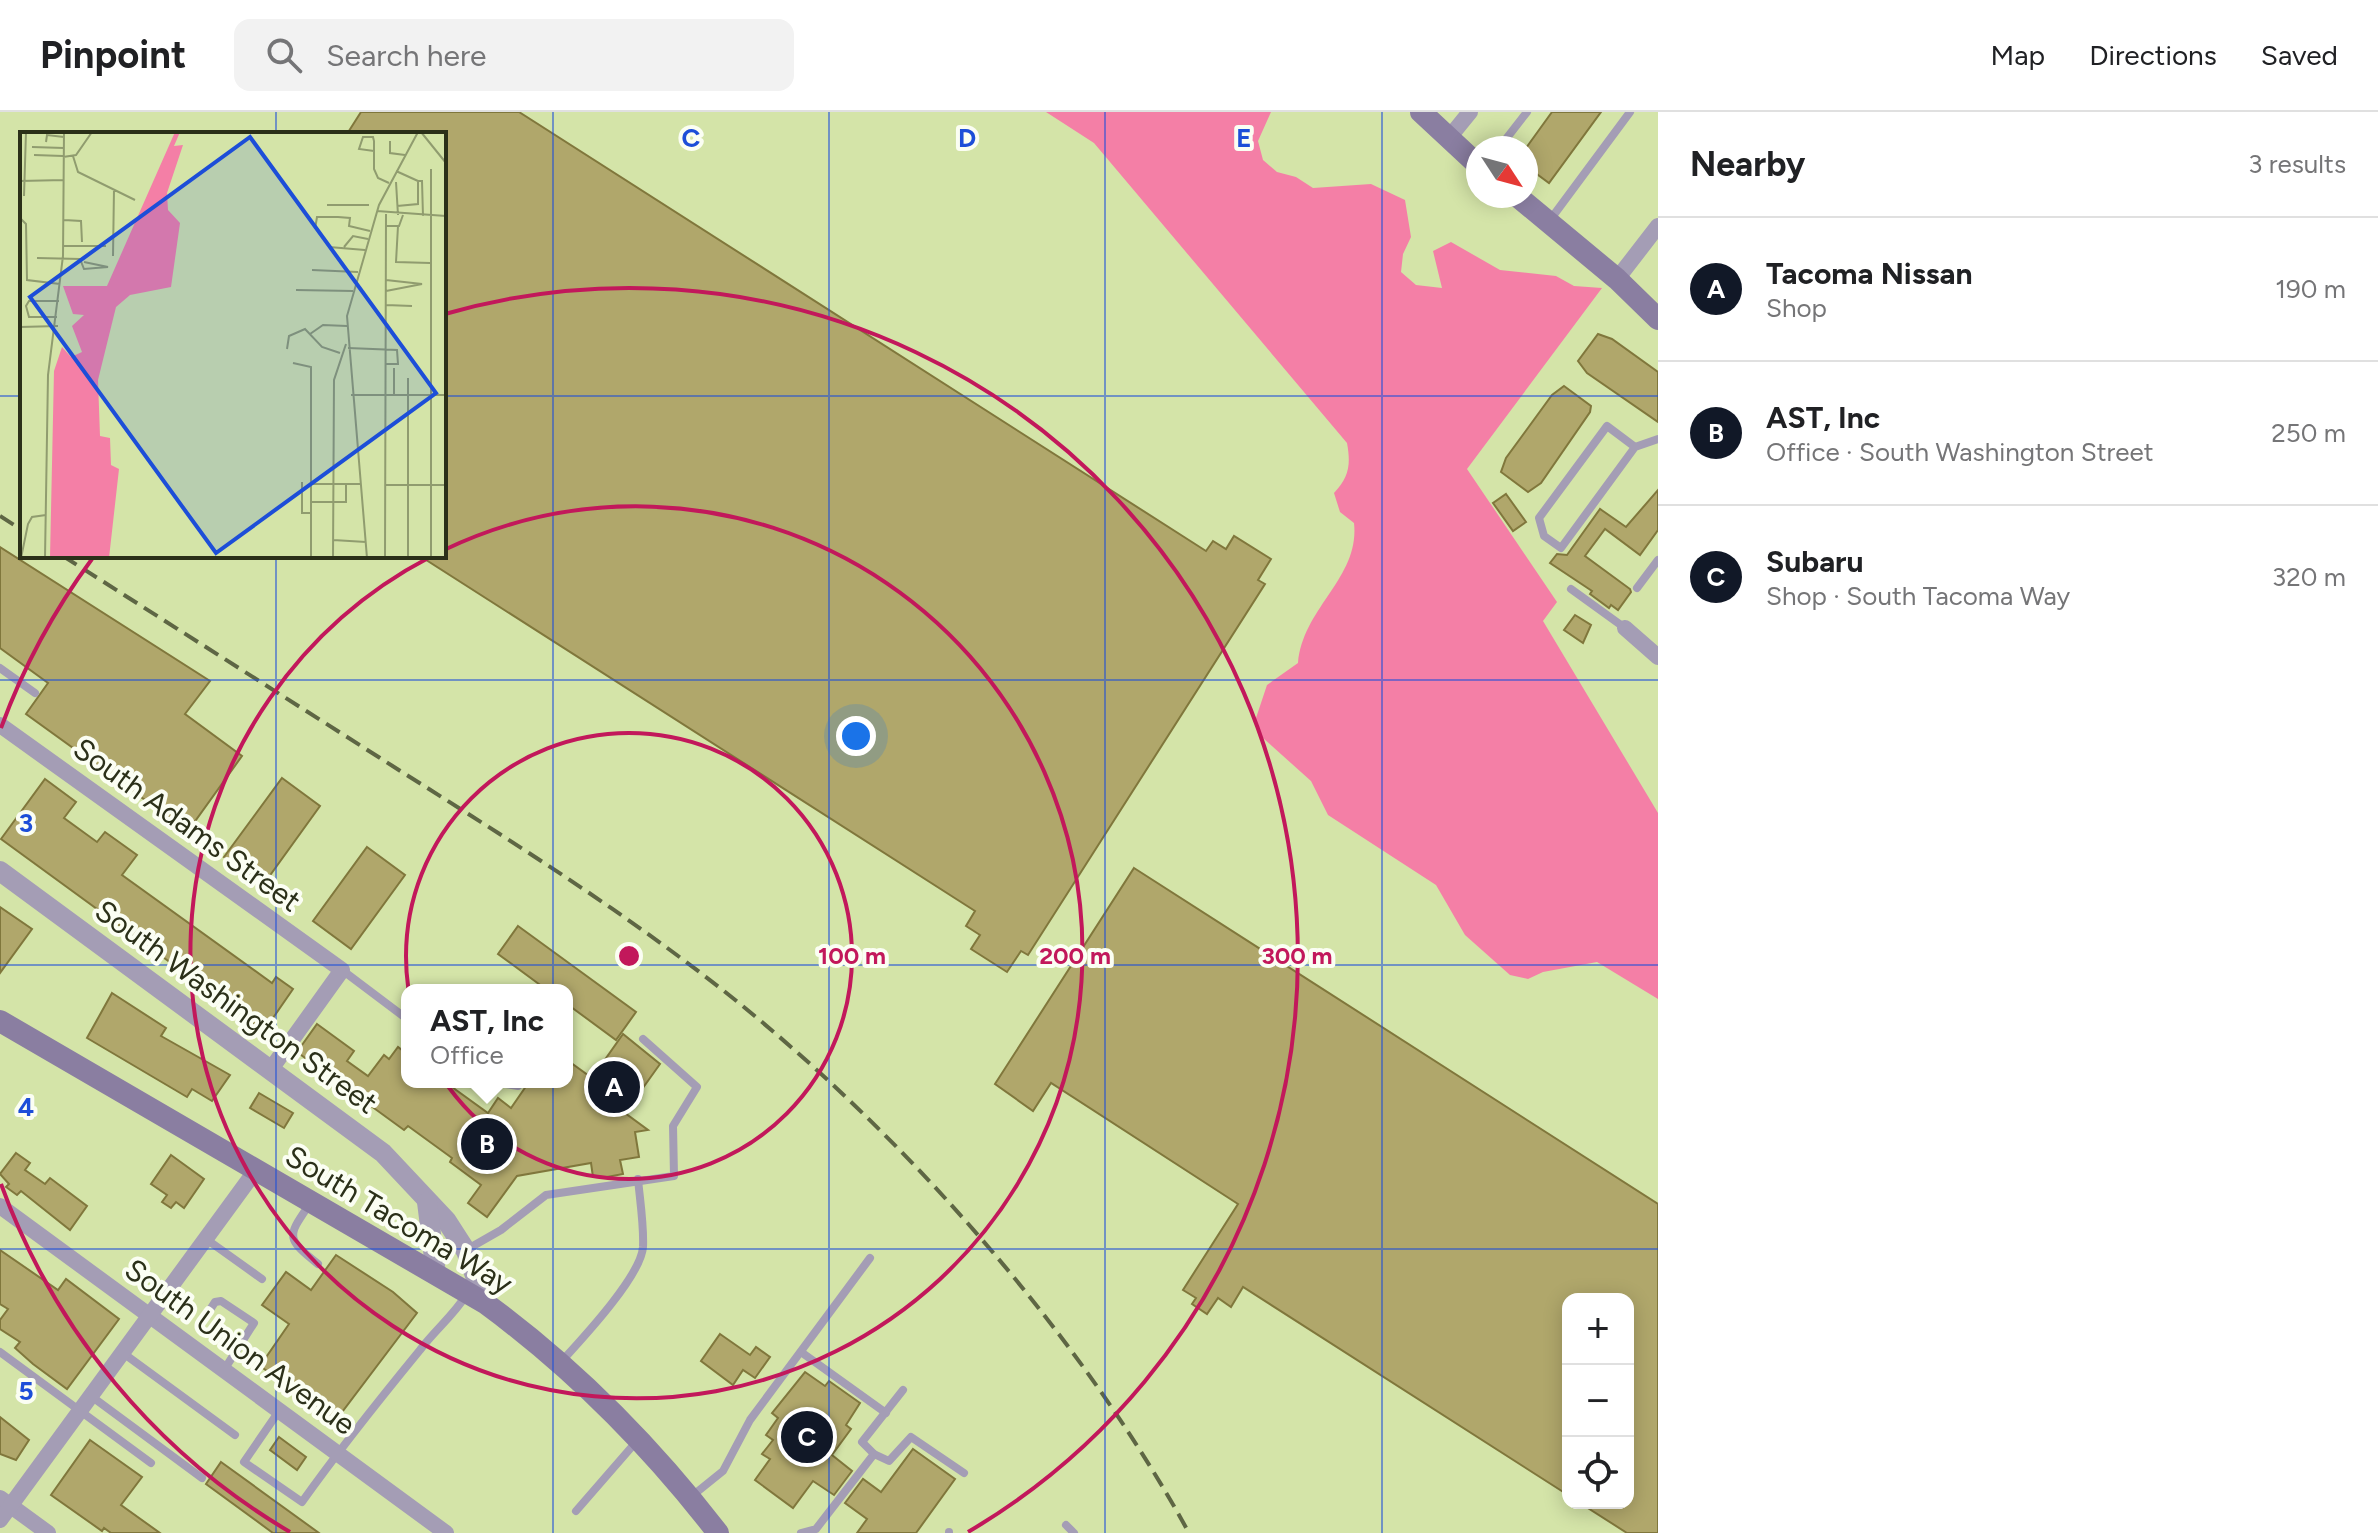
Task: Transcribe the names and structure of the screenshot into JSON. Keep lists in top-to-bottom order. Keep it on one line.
{"streets":{"main road":["South Tacoma Way"],"street":["South Adams Street","South Washington Street","South Union Avenue"]},"crossings":[["South Washington Street","South Tacoma Way"]],"north":"bottom right","page":{"header":"Pinpoint","search":"Search here","nav":["Map","Directions","Saved"],"heading":["Nearby","3 results"],"list":[{"mark":"A","name":"Tacoma Nissan","note":"Shop","value":"190 m"},{"mark":"B","name":"AST, Inc","note":"Office · South Washington Street","value":"250 m"},{"mark":"C","name":"Subaru","note":"Shop · South Tacoma Way","value":"320 m"}],"popup":["AST, Inc","Office"],"pins":["A","B","C"],"map_buttons":["+","−"]},"grid":{"columns":["C","D","E"],"rows":["3","4","5"]},"rings":["100 m","200 m","300 m"]}
